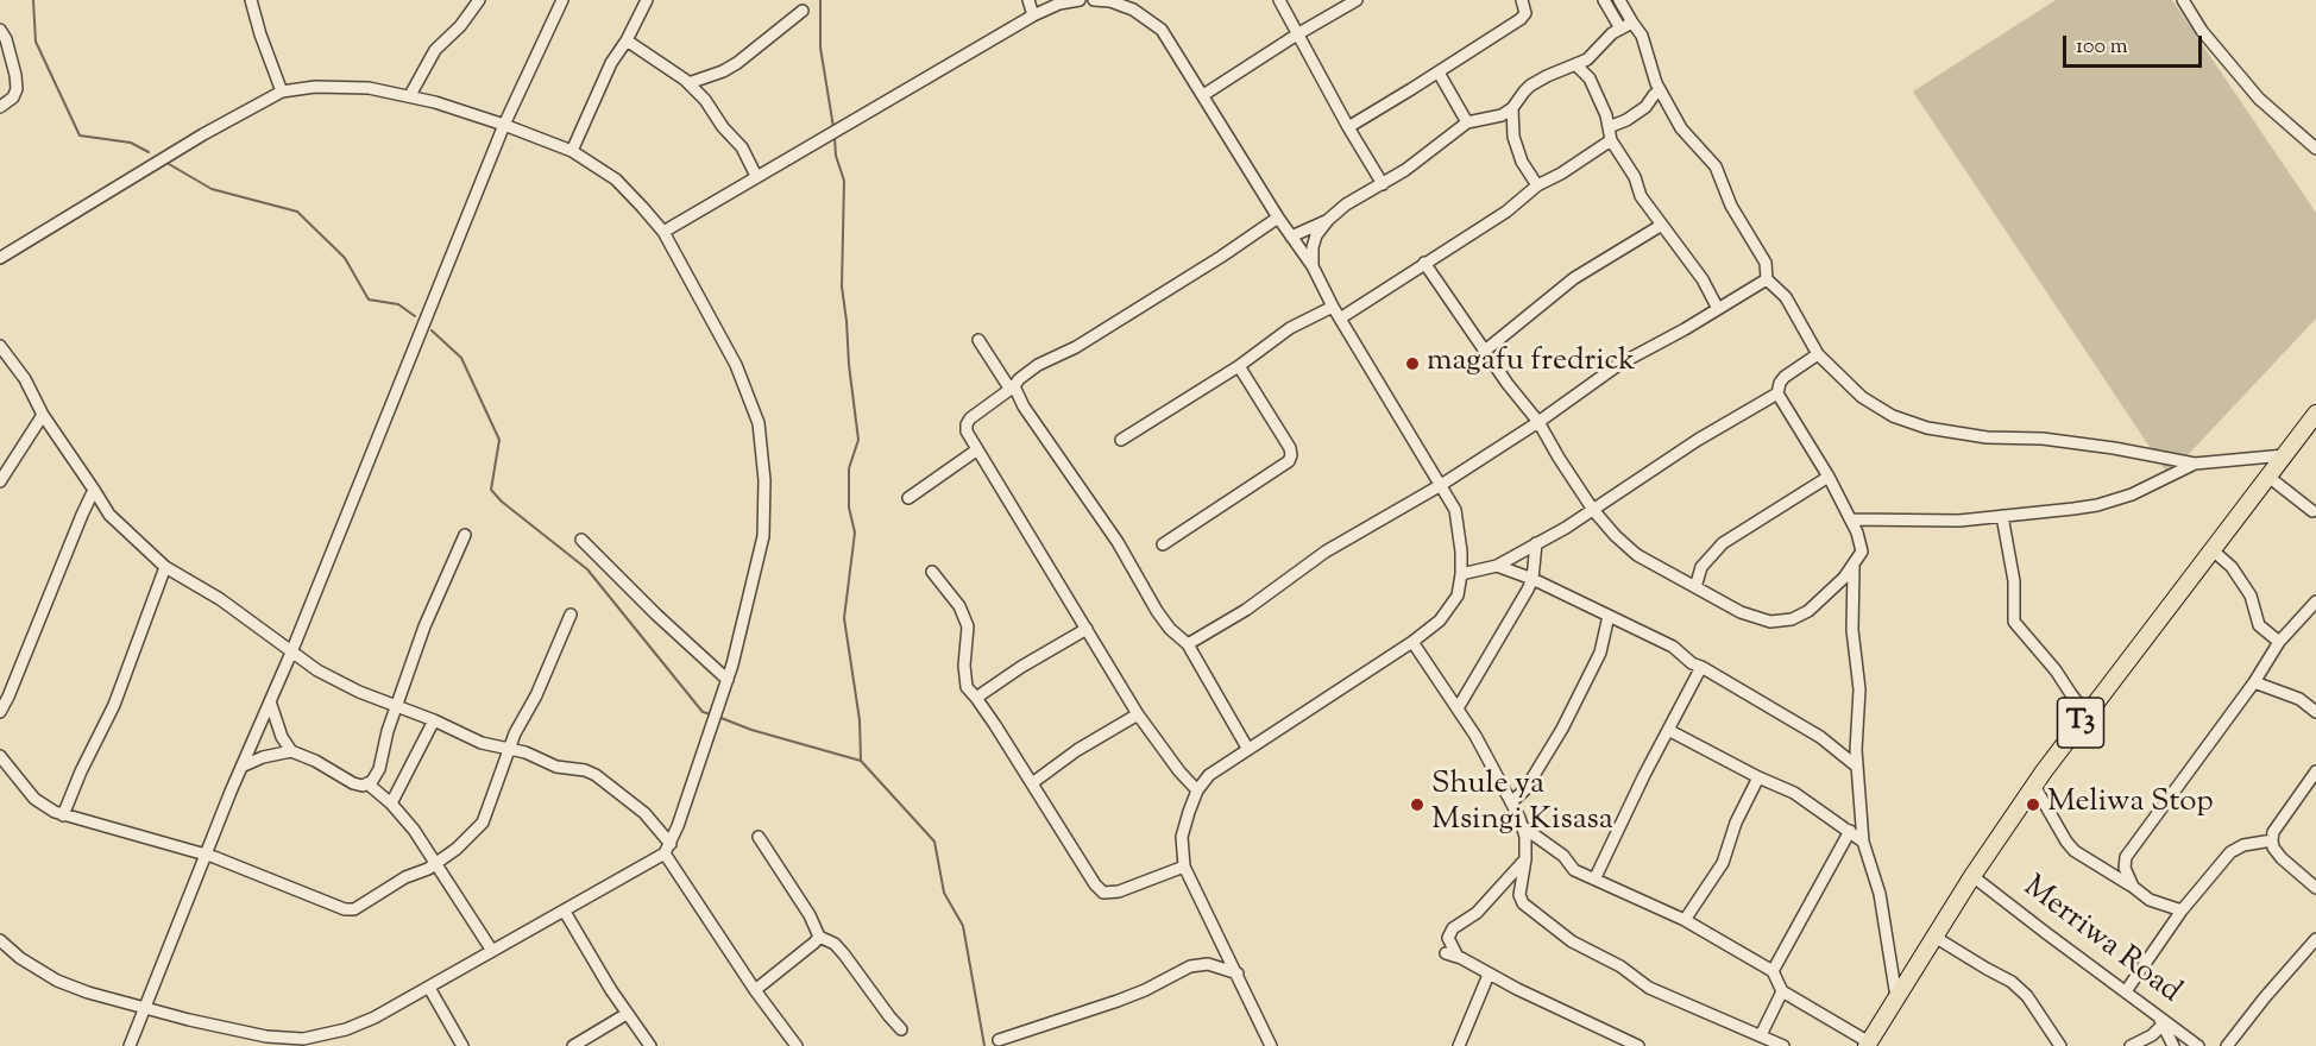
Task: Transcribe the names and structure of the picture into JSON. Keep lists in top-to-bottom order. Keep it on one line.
{"streets":{"highway":["T3"],"street":["Merriwa Road"]},"crossings":[["T3","Merriwa Road"]],"places":["magafu fredrick","Shule ya Msingi Kisasa","Meliwa Stop"],"scale_bar":"100 m"}
